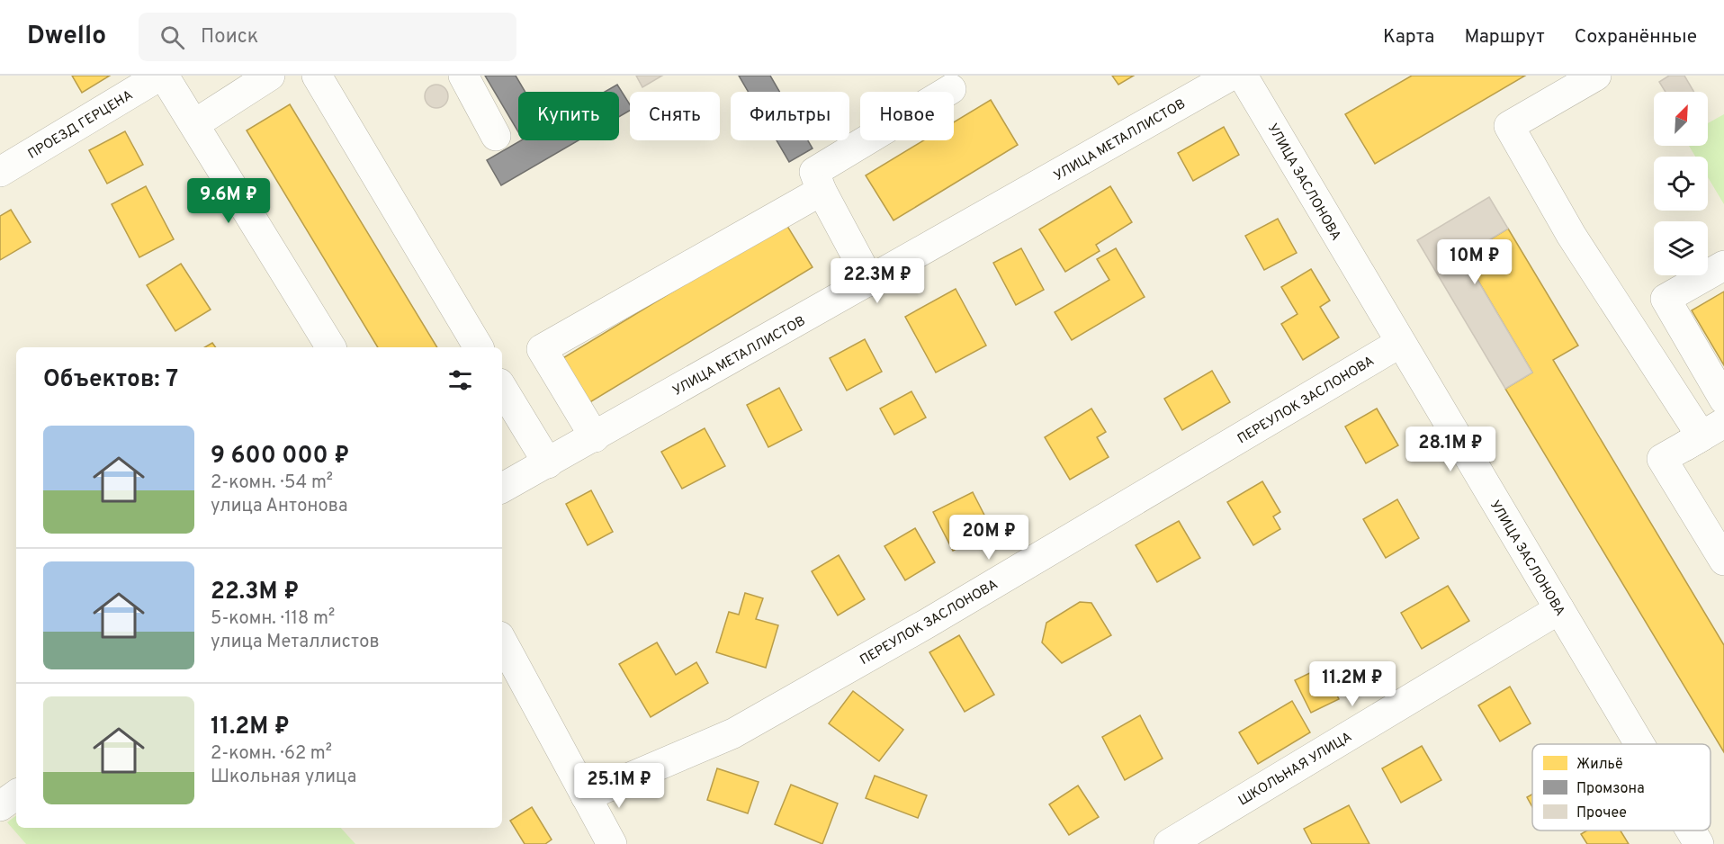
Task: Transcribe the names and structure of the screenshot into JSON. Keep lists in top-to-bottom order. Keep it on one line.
{"streets":{"street":["ПРОЕЗД ГЕРЦЕНА","УЛИЦА МЕТАЛЛИСТОВ","УЛИЦА ЗАСЛОНОВА","ПЕРЕУЛОК ЗАСЛОНОВА","ШКОЛЬНАЯ УЛИЦА"]},"crossings":[["УЛИЦА ЗАСЛОНОВА","ПЕРЕУЛОК ЗАСЛОНОВА"],["УЛИЦА ЗАСЛОНОВА","ШКОЛЬНАЯ УЛИЦА"]],"legend":["Жильё","Промзона","Прочее"],"north":"top right","page":{"header":"Dwello","search":"Поиск","nav":["Карта","Маршрут","Сохранённые"],"chip":["Купить","Снять","Фильтры","Новое"],"price":["9.6M ₽","10M ₽","22.3M ₽","28.1M ₽","20M ₽","11.2M ₽","25.1M ₽"],"heading":"Объектов: 7","list":[{"name":"9 600 000 ₽","note":"2-комн. · 54 m² · улица Антонова"},{"name":"22.3M ₽","note":"5-комн. · 118 m² · улица Металлистов"},{"name":"11.2M ₽","note":"2-комн. · 62 m² · Школьная улица"}]}}
